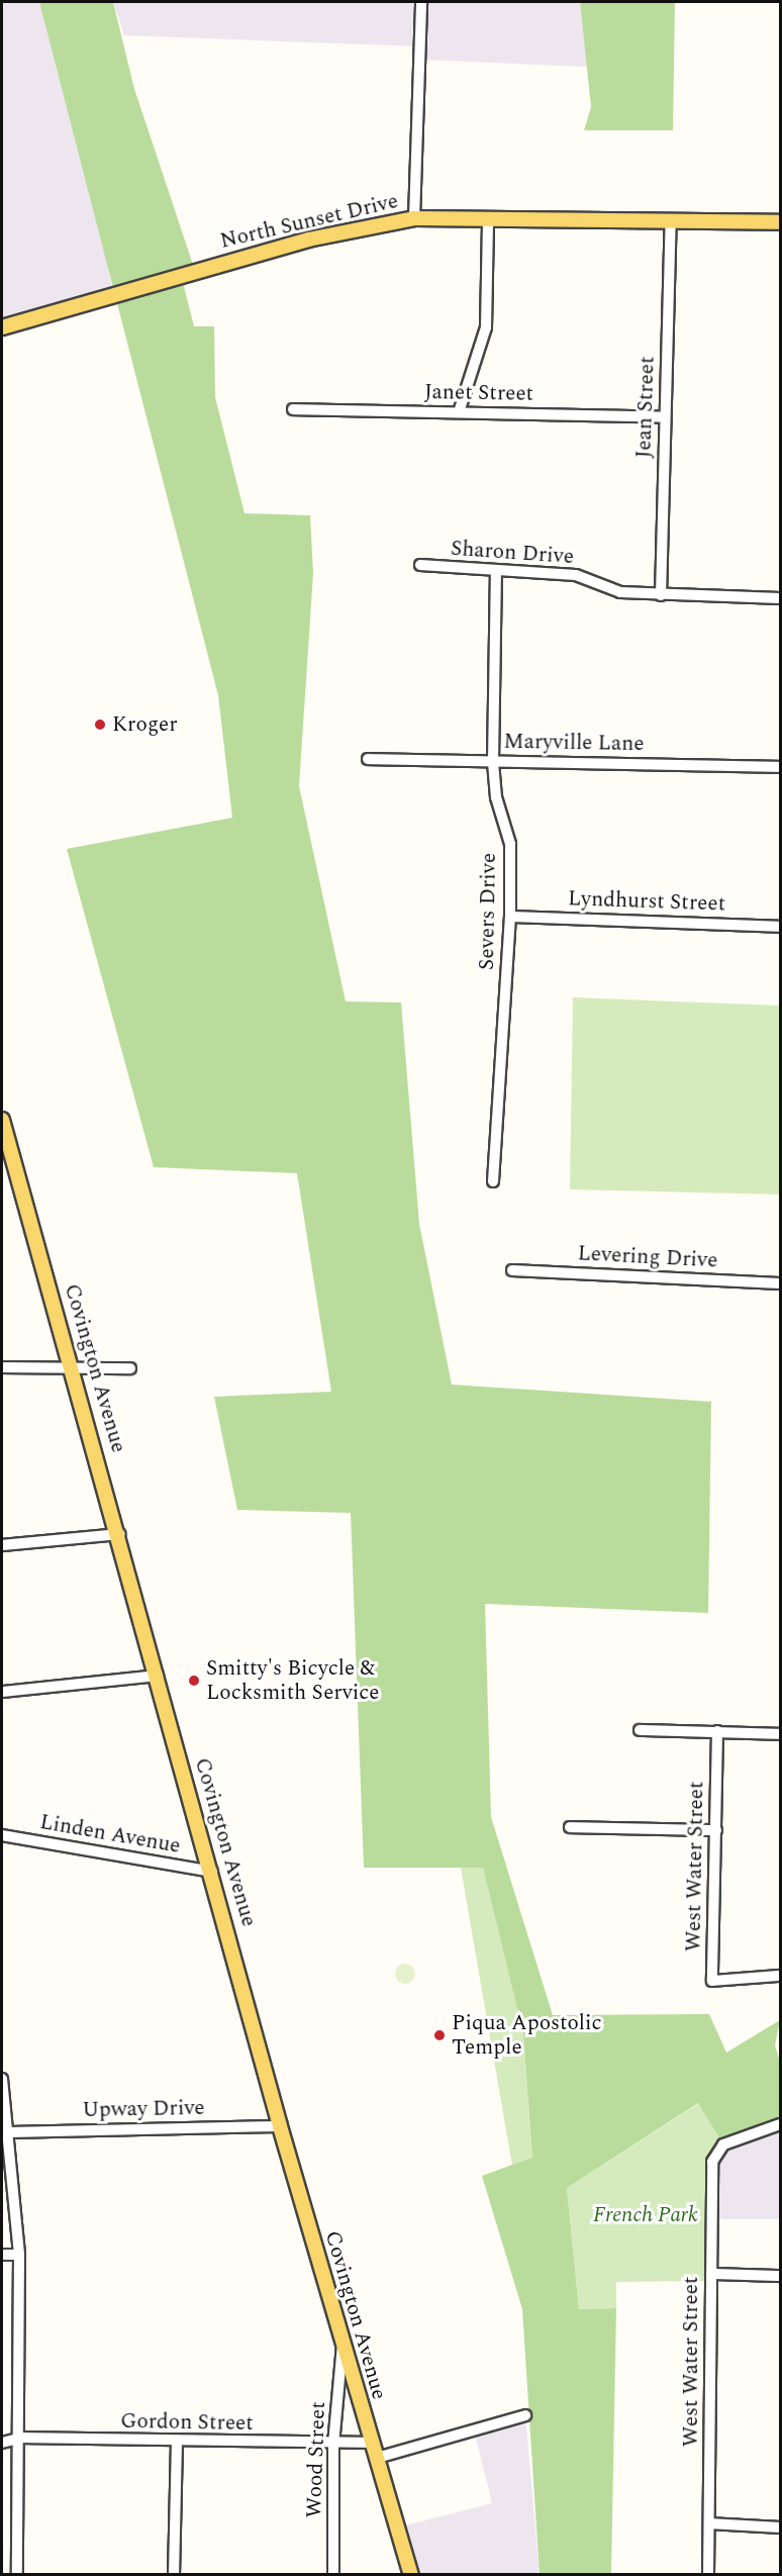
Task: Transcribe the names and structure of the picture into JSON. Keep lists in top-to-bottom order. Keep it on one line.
{"streets":{"main road":["North Sunset Drive","Covington Avenue"],"street":["Janet Street","Jean Street","Sharon Drive","Maryville Lane","Lyndhurst Street","Severs Drive","Levering Drive","Linden Avenue","West Water Street","Upway Drive","Gordon Street","Wood Street"]},"crossings":[["North Sunset Drive","Jean Street"],["Janet Street","Jean Street"],["Jean Street","Sharon Drive"],["Sharon Drive","Severs Drive"],["Maryville Lane","Severs Drive"],["Lyndhurst Street","Severs Drive"],["Covington Avenue","Linden Avenue"],["Covington Avenue","Upway Drive"],["Covington Avenue","Gordon Street"],["Covington Avenue","Wood Street"],["Gordon Street","Wood Street"]],"parks":["French Park"],"places":["Kroger","Smitty's Bicycle & Locksmith Service","Piqua Apostolic Temple"]}
